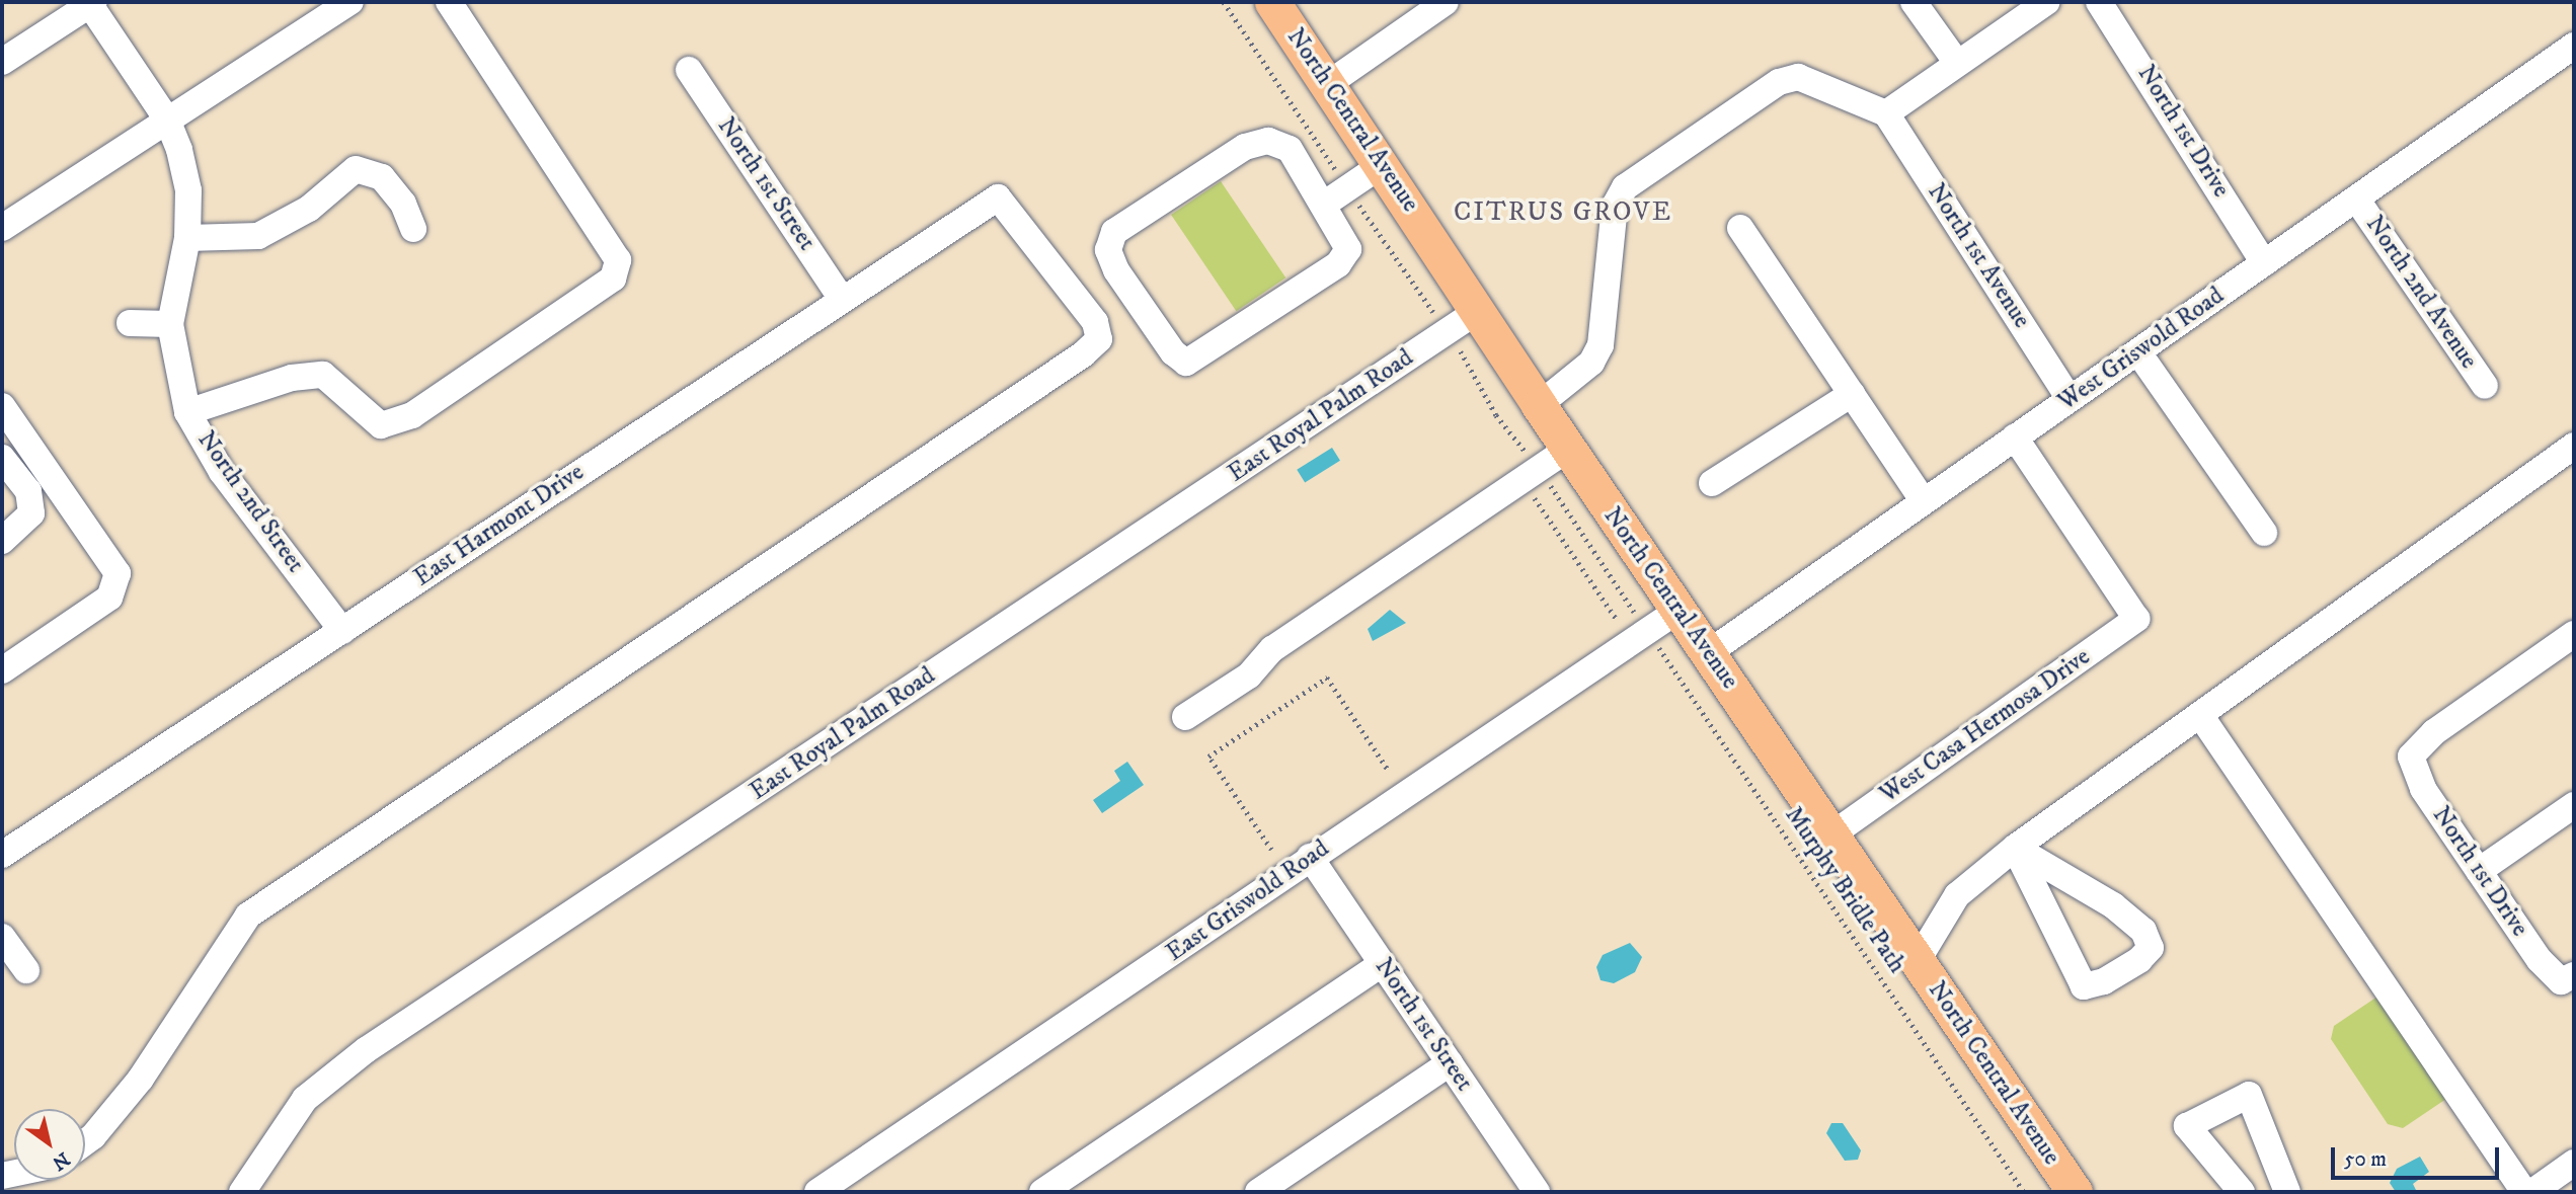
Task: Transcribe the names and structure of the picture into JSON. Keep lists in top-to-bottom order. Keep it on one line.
{"streets":{"main road":["North Central Avenue"],"street":["North 1st Drive","North 1st Street","North 1st Avenue","North 2nd Avenue","West Griswold Road","East Royal Palm Road","North 2nd Street","East Harmont Drive","West Casa Hermosa Drive","East Griswold Road"],"path":["Murphy Bridle Path"]},"crossings":[["North Central Avenue","West Griswold Road"],["North Central Avenue","East Royal Palm Road"],["North Central Avenue","West Casa Hermosa Drive"],["North Central Avenue","East Griswold Road"],["North 1st Drive","West Griswold Road"],["North 1st Street","East Harmont Drive"],["North 1st Street","East Griswold Road"],["North 1st Avenue","West Griswold Road"],["North 2nd Avenue","West Griswold Road"],["West Griswold Road","West Casa Hermosa Drive"],["North 2nd Street","East Harmont Drive"]],"districts":["CITRUS GROVE"],"scale_bar":"50 m","north":"bottom right"}
